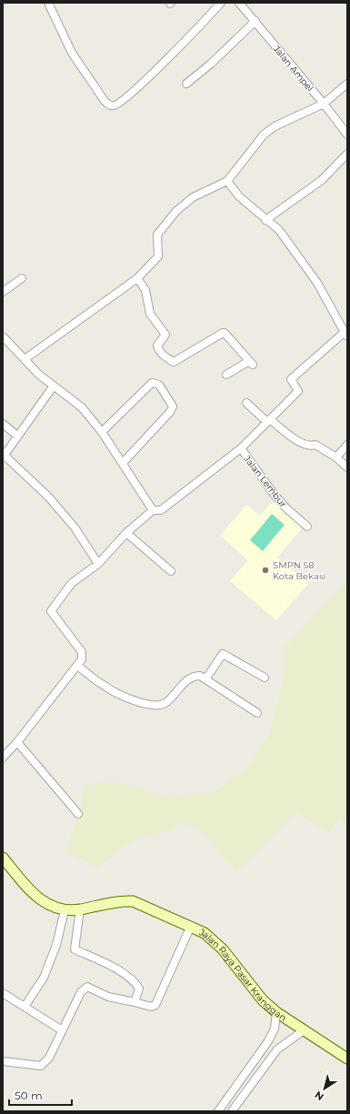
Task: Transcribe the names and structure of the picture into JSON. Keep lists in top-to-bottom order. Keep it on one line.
{"streets":{"main road":["Jalan Raya Pasar Kranggan"],"street":["Jalan Ampel","Jalan Lembur"]},"places":["SMPN 58 Kota Bekasi"],"scale_bar":"50 m","north":"bottom left"}
